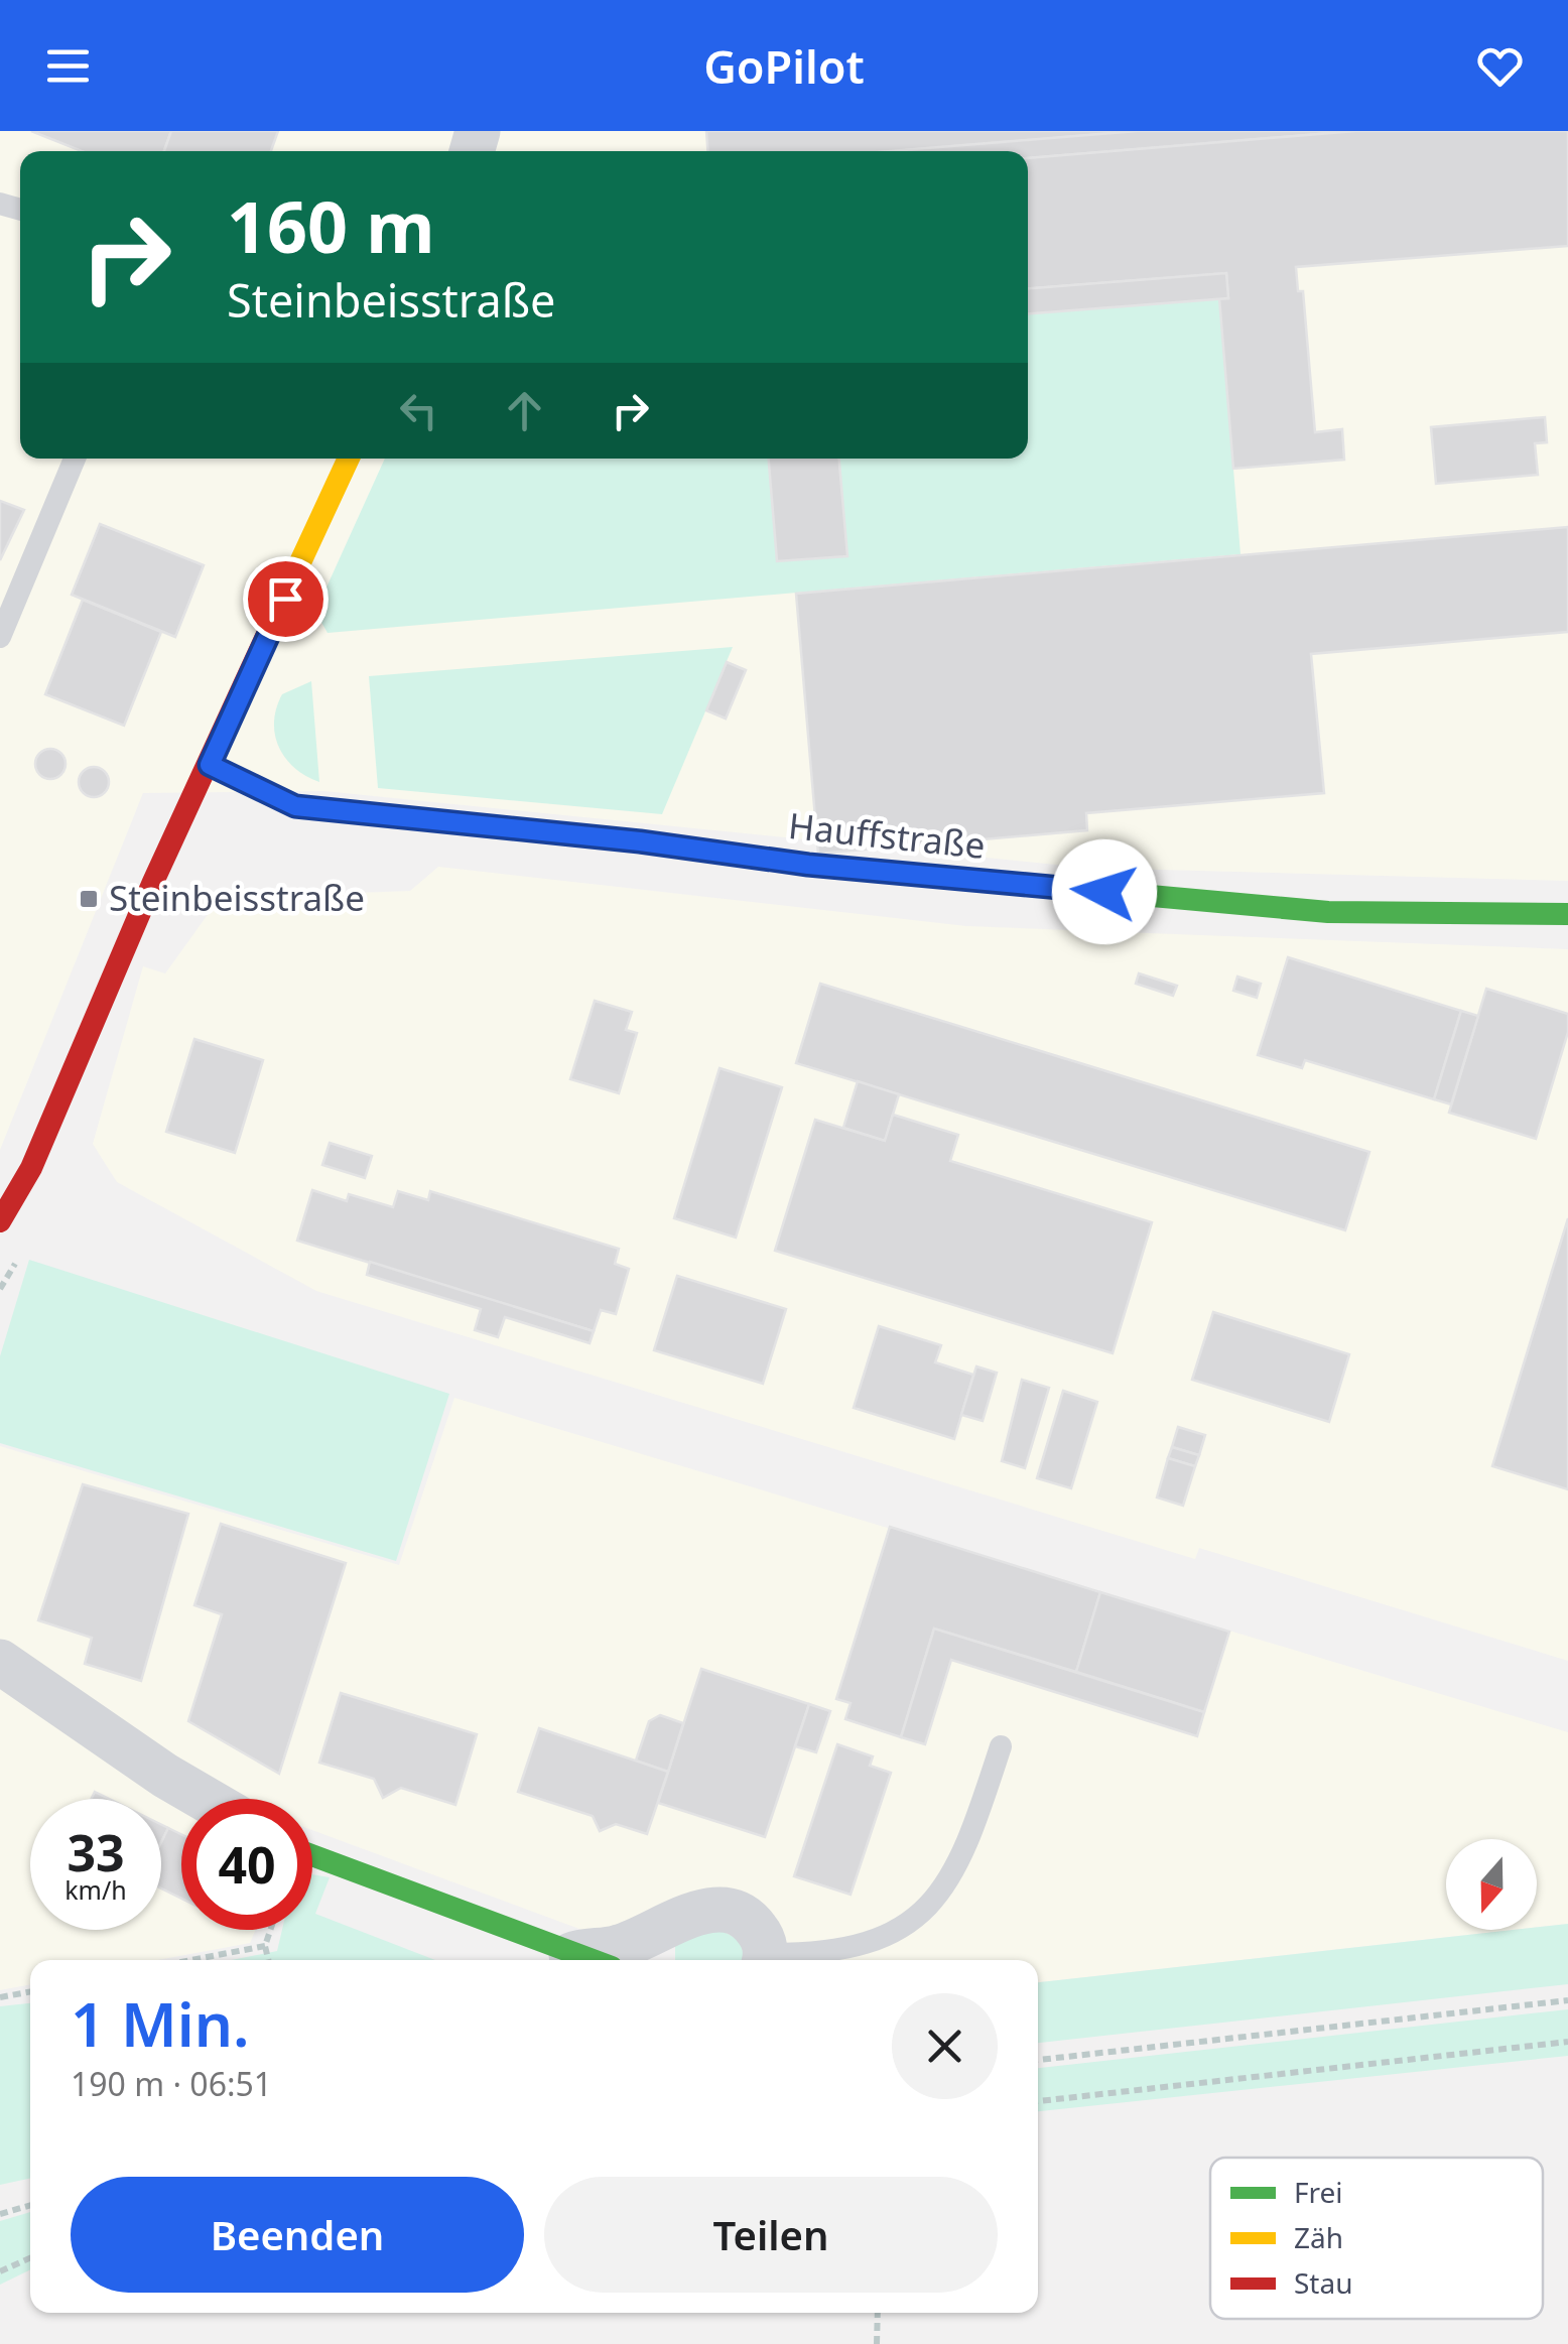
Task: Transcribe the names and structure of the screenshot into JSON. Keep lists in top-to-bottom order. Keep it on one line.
{"streets":{"street":["Hauffstraße"]},"places":{"transit":["Steinbeisstraße"]},"legend":["Frei","Zäh","Stau"],"north":"bottom","page":{"header":"GoPilot","turn":["160 m","Steinbeisstraße"],"speed":"33 km/h","limit":"40","heading":["1 Min.","190 m · 06:51"],"buttons":["Beenden","Teilen"]}}
